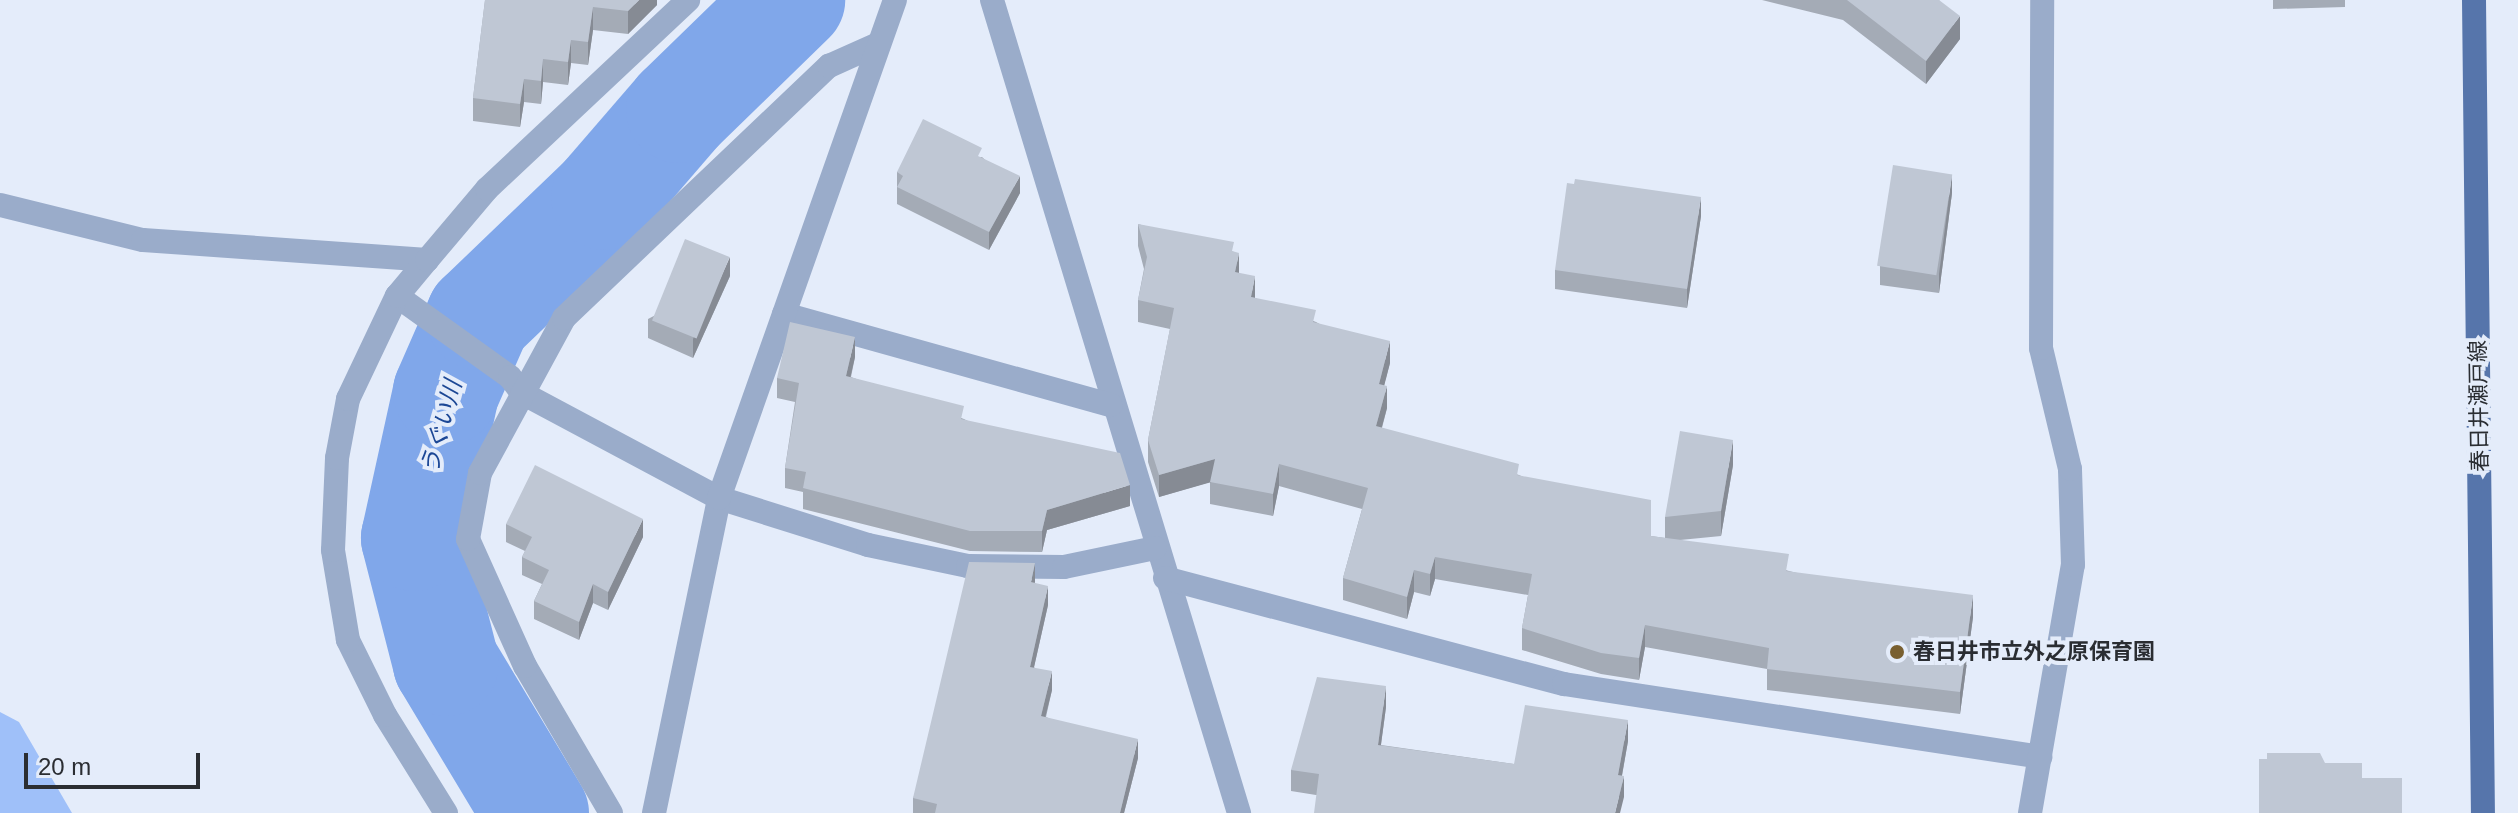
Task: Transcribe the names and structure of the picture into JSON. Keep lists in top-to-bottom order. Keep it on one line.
{"streets":{"main road":["春日井瀬戸線"]},"water":["うぐい川"],"places":["春日井市立外之原保育園"],"scale_bar":"20 m"}
